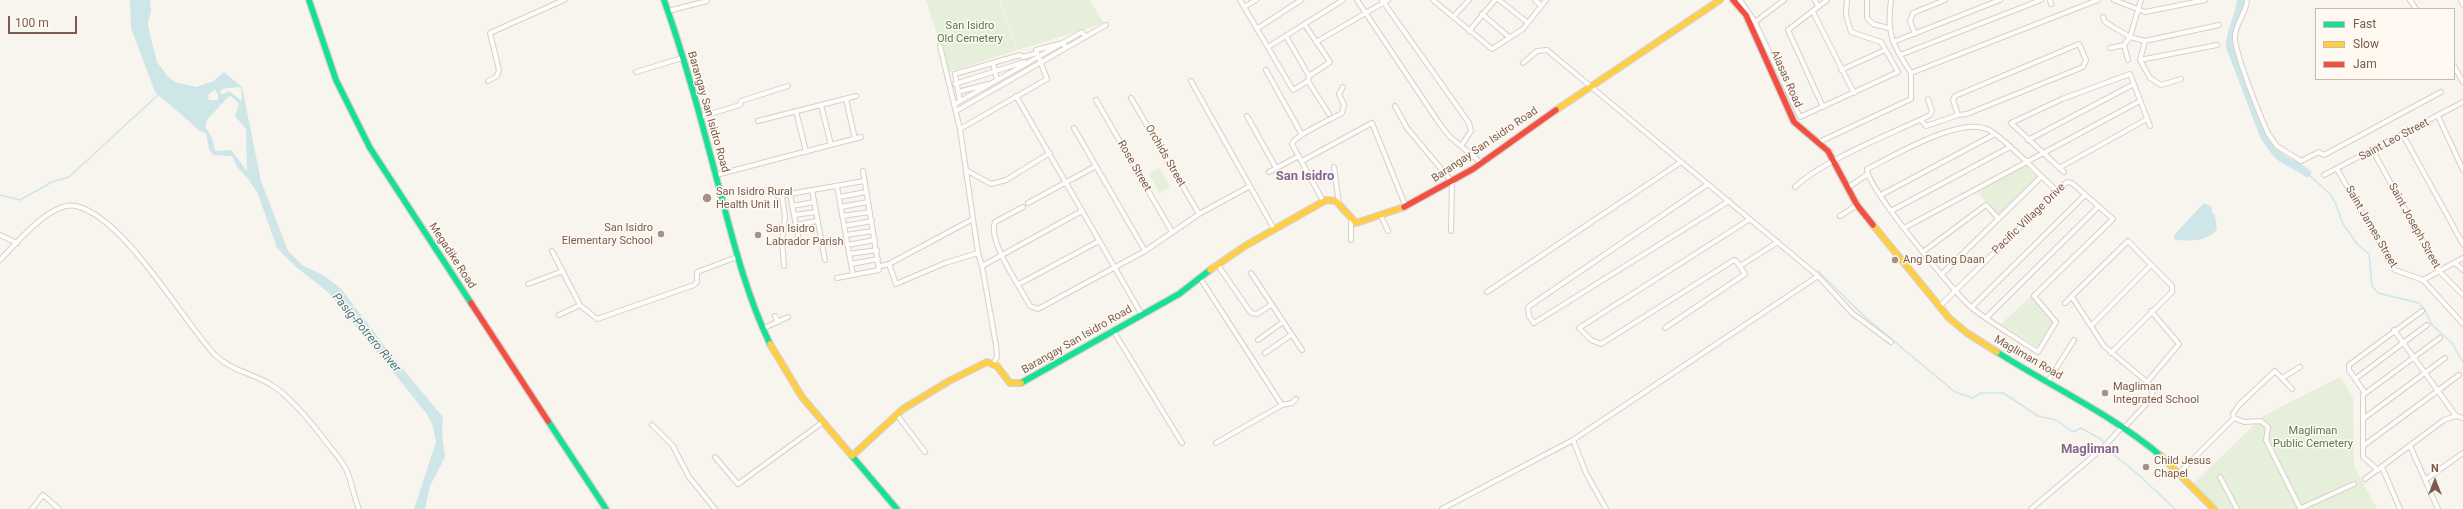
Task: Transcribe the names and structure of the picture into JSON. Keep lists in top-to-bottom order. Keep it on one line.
{"streets":{"street":["Alasas Road","Barangay San Isidro Road","Saint Leo Street","Orchids Street","Rose Street","Pacific Village Drive","Saint Joseph Street","Saint James Street","Megadike Road","Magliman Road"]},"crossings":[["Alasas Road","Magliman Road"],["Saint Leo Street","Saint Joseph Street"],["Saint Leo Street","Saint James Street"],["Pacific Village Drive","Magliman Road"]],"districts":["San Isidro","Magliman"],"water":["Pasig-Potrero River"],"parks":["San Isidro Old Cemetery","Magliman Public Cemetery"],"places":["San Isidro Rural Health Unit II","San Isidro Elementary School","San Isidro Labrador Parish","Ang Dating Daan","Magliman Integrated School","Child Jesus Chapel"],"legend":["Fast","Slow","Jam"],"scale_bar":"100 m","north":"top"}
